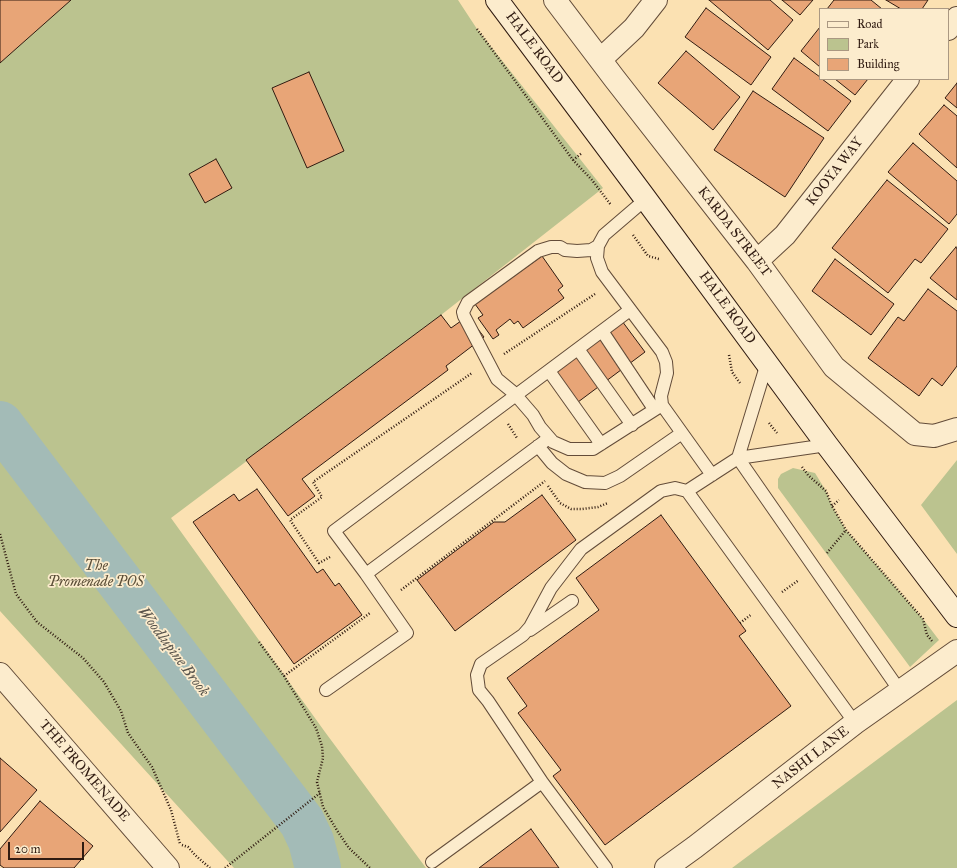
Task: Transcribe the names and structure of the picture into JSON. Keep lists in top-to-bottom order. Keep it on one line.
{"streets":{"street":["HALE ROAD","KOOYA WAY","KARDA STREET","NASHI LANE","THE PROMENADE"]},"crossings":[["KOOYA WAY","KARDA STREET"]],"water":["Woodlupine Brook"],"parks":["The Promenade POS"],"legend":["Road","Park","Building"],"scale_bar":"20 m"}
